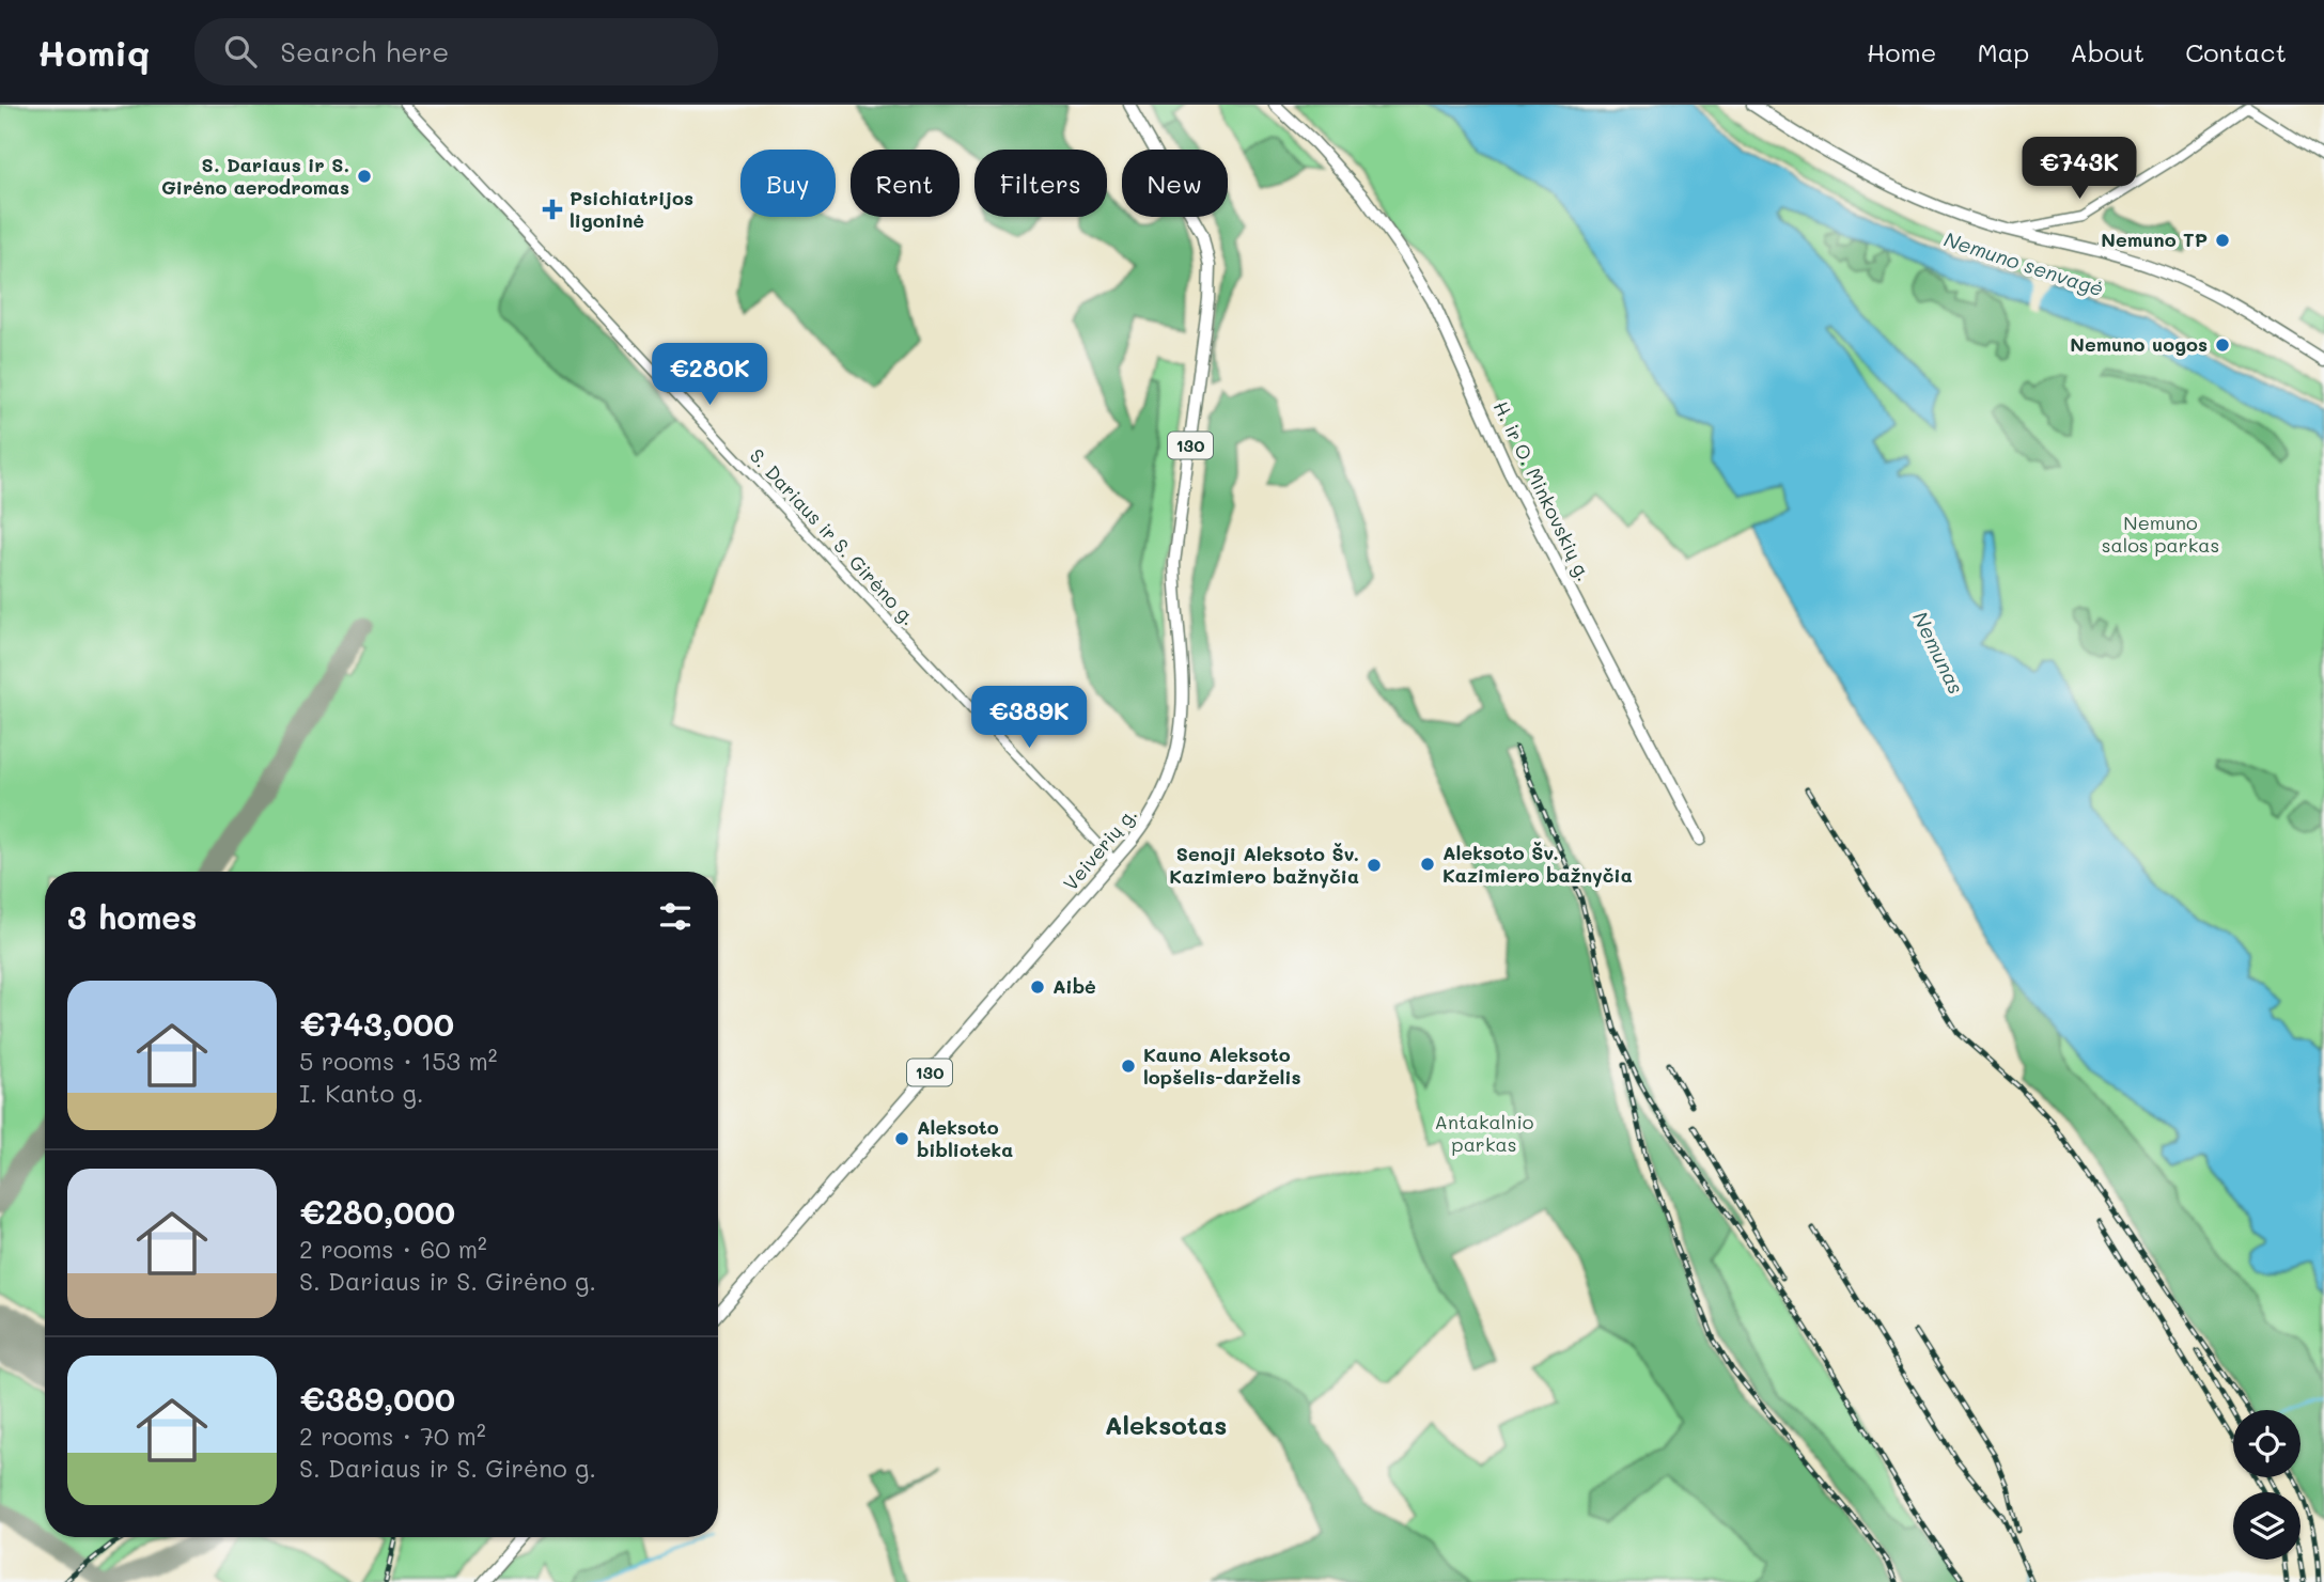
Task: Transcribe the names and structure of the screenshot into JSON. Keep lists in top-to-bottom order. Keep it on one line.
{"streets":{"main road":["130","H. ir O. Minkovskių g.","Veiverių g."],"street":["S. Dariaus ir S. Girėno g."]},"crossings":[["S. Dariaus ir S. Girėno g.","Veiverių g."]],"districts":["Aleksotas"],"water":["Nemuno senvagė","Nemunas"],"parks":["Nemuno salos parkas","Antakalnio parkas"],"places":{"other":["S. Dariaus ir S. Girėno aerodromas","Nemuno TP","Nemuno uogos","Aleksoto Šv. Kazimiero bažnyčia","Senoji Aleksoto Šv. Kazimiero bažnyčia","Aibė","Kauno Aleksoto lopšelis-darželis","Aleksoto biblioteka"],"health":["Psichiatrijos ligoninė"]},"page":{"header":"Homiq","search":"Search here","nav":["Home","Map","About","Contact"],"price":["€743K","€280K","€389K"],"chip":["Buy","Rent","Filters","New"],"heading":"3 homes","list":[{"name":"€743,000","note":"5 rooms · 153 m² · I. Kanto g."},{"name":"€280,000","note":"2 rooms · 60 m² · S. Dariaus ir S. Girėno g."},{"name":"€389,000","note":"2 rooms · 70 m² · S. Dariaus ir S. Girėno g."}]}}
